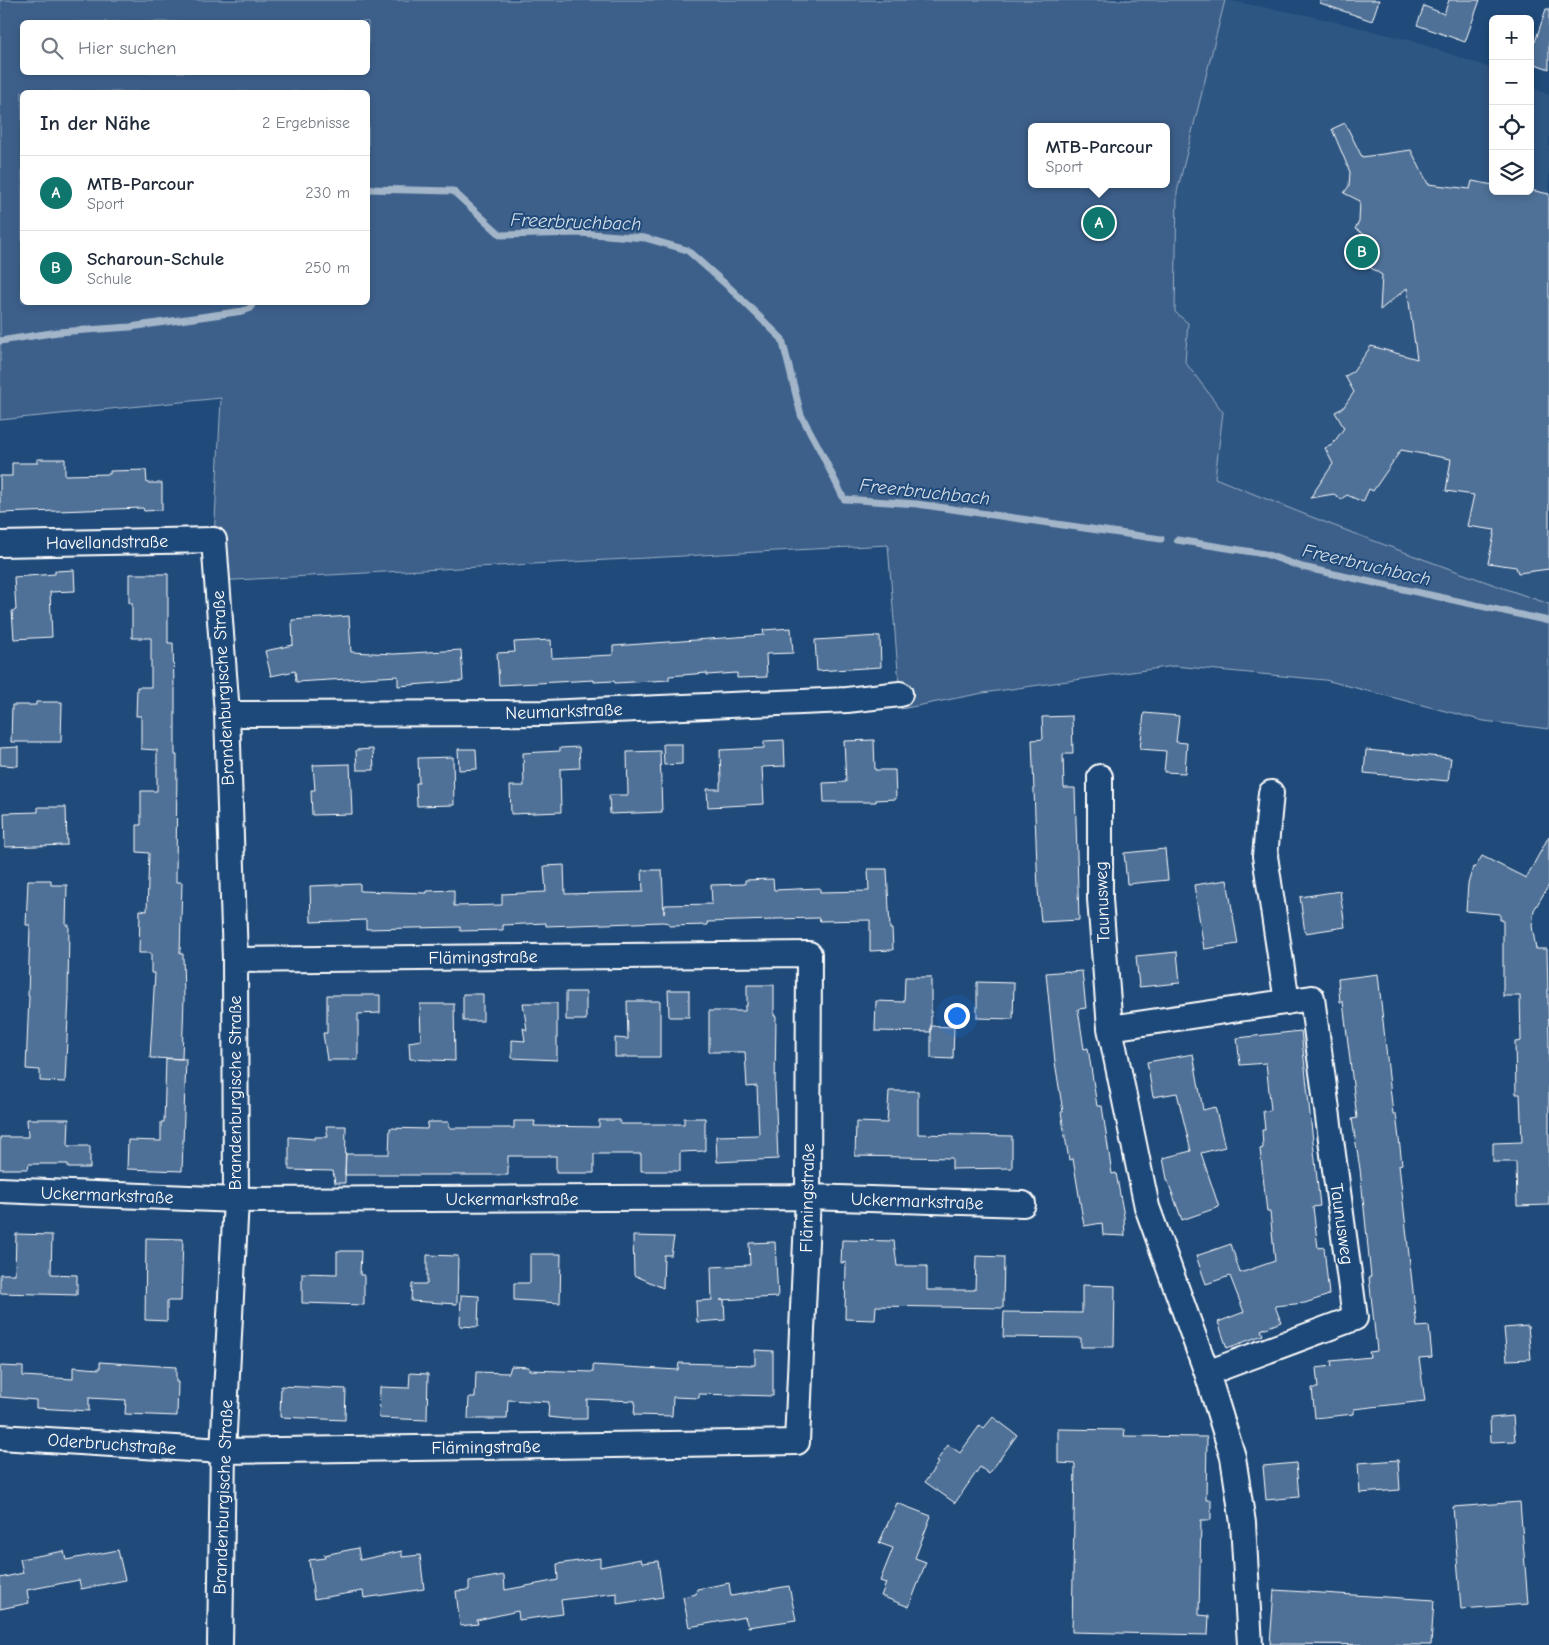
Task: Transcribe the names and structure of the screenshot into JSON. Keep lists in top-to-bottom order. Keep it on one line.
{"streets":{"street":["Havellandstraße","Brandenburgische Straße","Neumarkstraße","Taunusweg","Flämingstraße","Uckermarkstraße","Oderbruchstraße"]},"crossings":[["Havellandstraße","Brandenburgische Straße"],["Brandenburgische Straße","Neumarkstraße"],["Brandenburgische Straße","Flämingstraße"],["Brandenburgische Straße","Uckermarkstraße"],["Brandenburgische Straße","Oderbruchstraße"],["Flämingstraße","Uckermarkstraße"],["Flämingstraße","Oderbruchstraße"]],"water":["Freerbruchbach"],"page":{"map_buttons":["+","−"],"search":"Hier suchen","heading":["In der Nähe","2 Ergebnisse"],"popup":["MTB-Parcour","Sport"],"list":[{"mark":"A","name":"MTB-Parcour","note":"Sport","value":"230 m"},{"mark":"B","name":"Scharoun-Schule","note":"Schule","value":"250 m"}],"pins":["A","B"]}}
